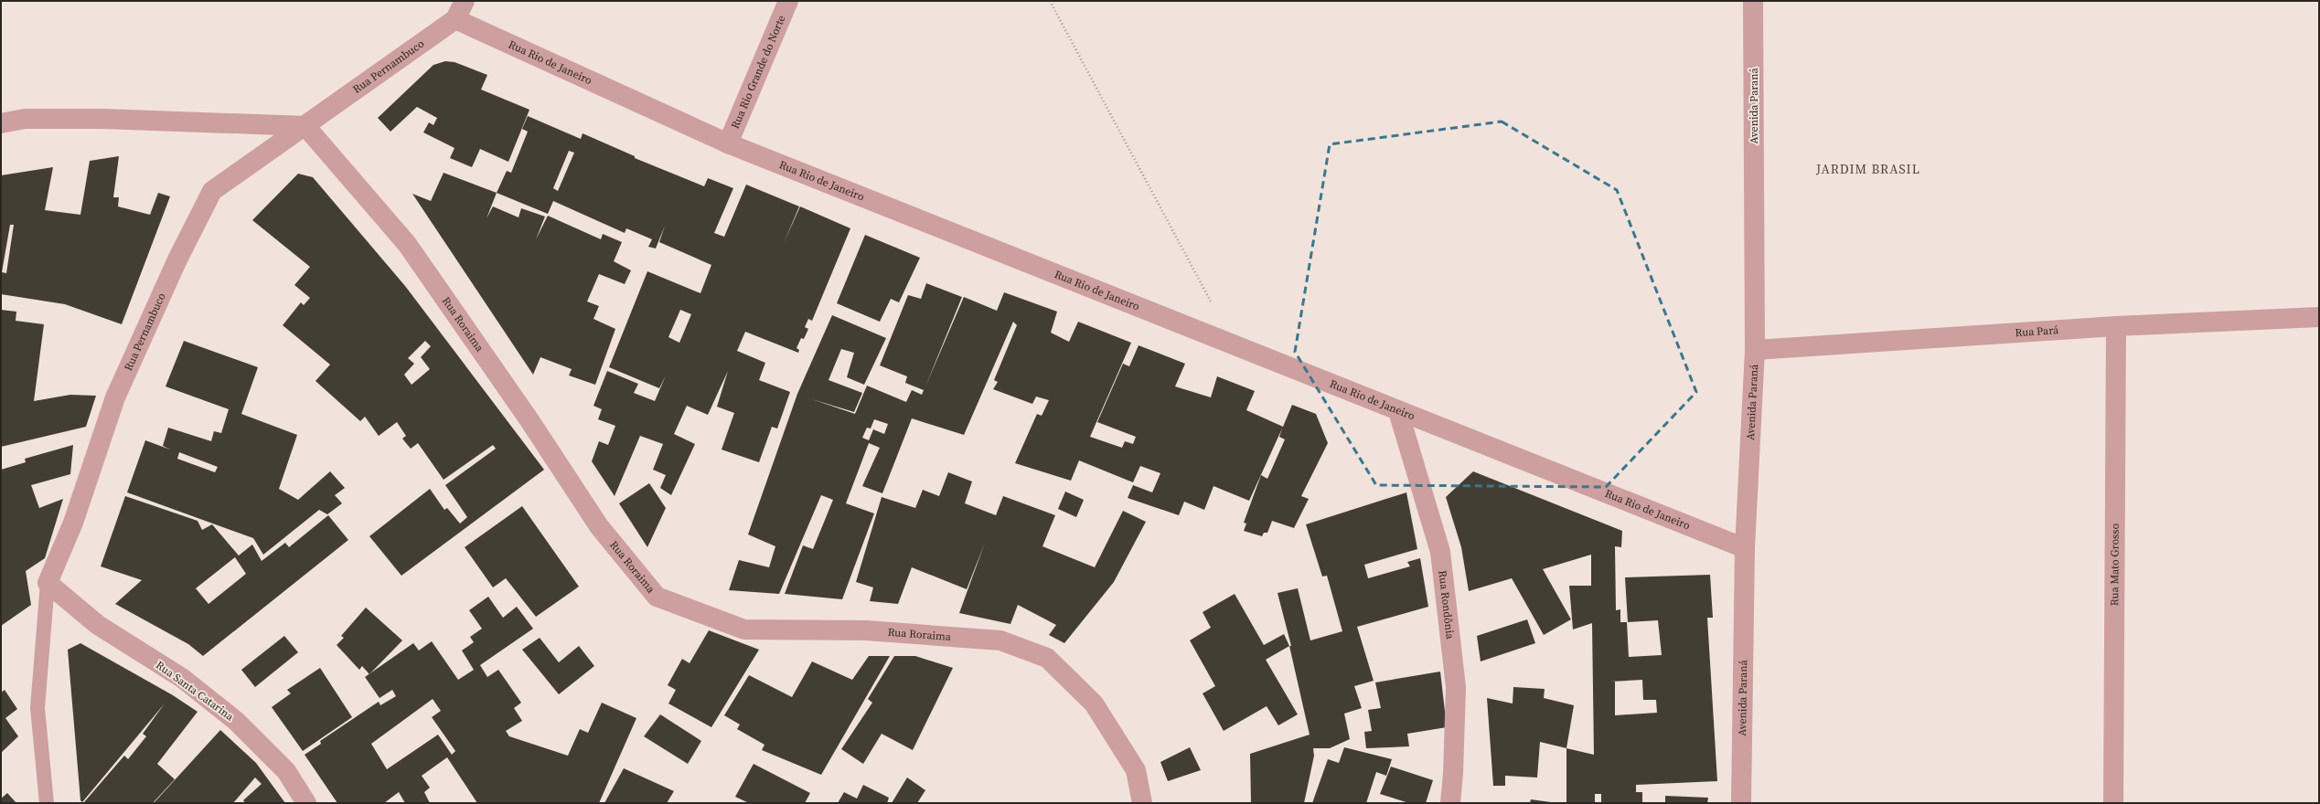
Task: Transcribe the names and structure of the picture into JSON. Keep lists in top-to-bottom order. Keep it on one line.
{"streets":{"street":["Rua Rio de Janeiro","Rua Pernambuco","Rua Rio Grande do Norte","Avenida Paraná","Rua Roraima","Rua Pará","Rua Mato Grosso","Rua Rondônia","Rua Santa Catarina"]},"crossings":[["Rua Rio de Janeiro","Rua Pernambuco"],["Rua Rio de Janeiro","Rua Rio Grande do Norte"],["Rua Rio de Janeiro","Avenida Paraná"],["Rua Rio de Janeiro","Rua Rondônia"],["Rua Pernambuco","Rua Roraima"],["Rua Pernambuco","Rua Santa Catarina"],["Avenida Paraná","Rua Pará"],["Rua Pará","Rua Mato Grosso"]],"districts":["JARDIM BRASIL"]}
